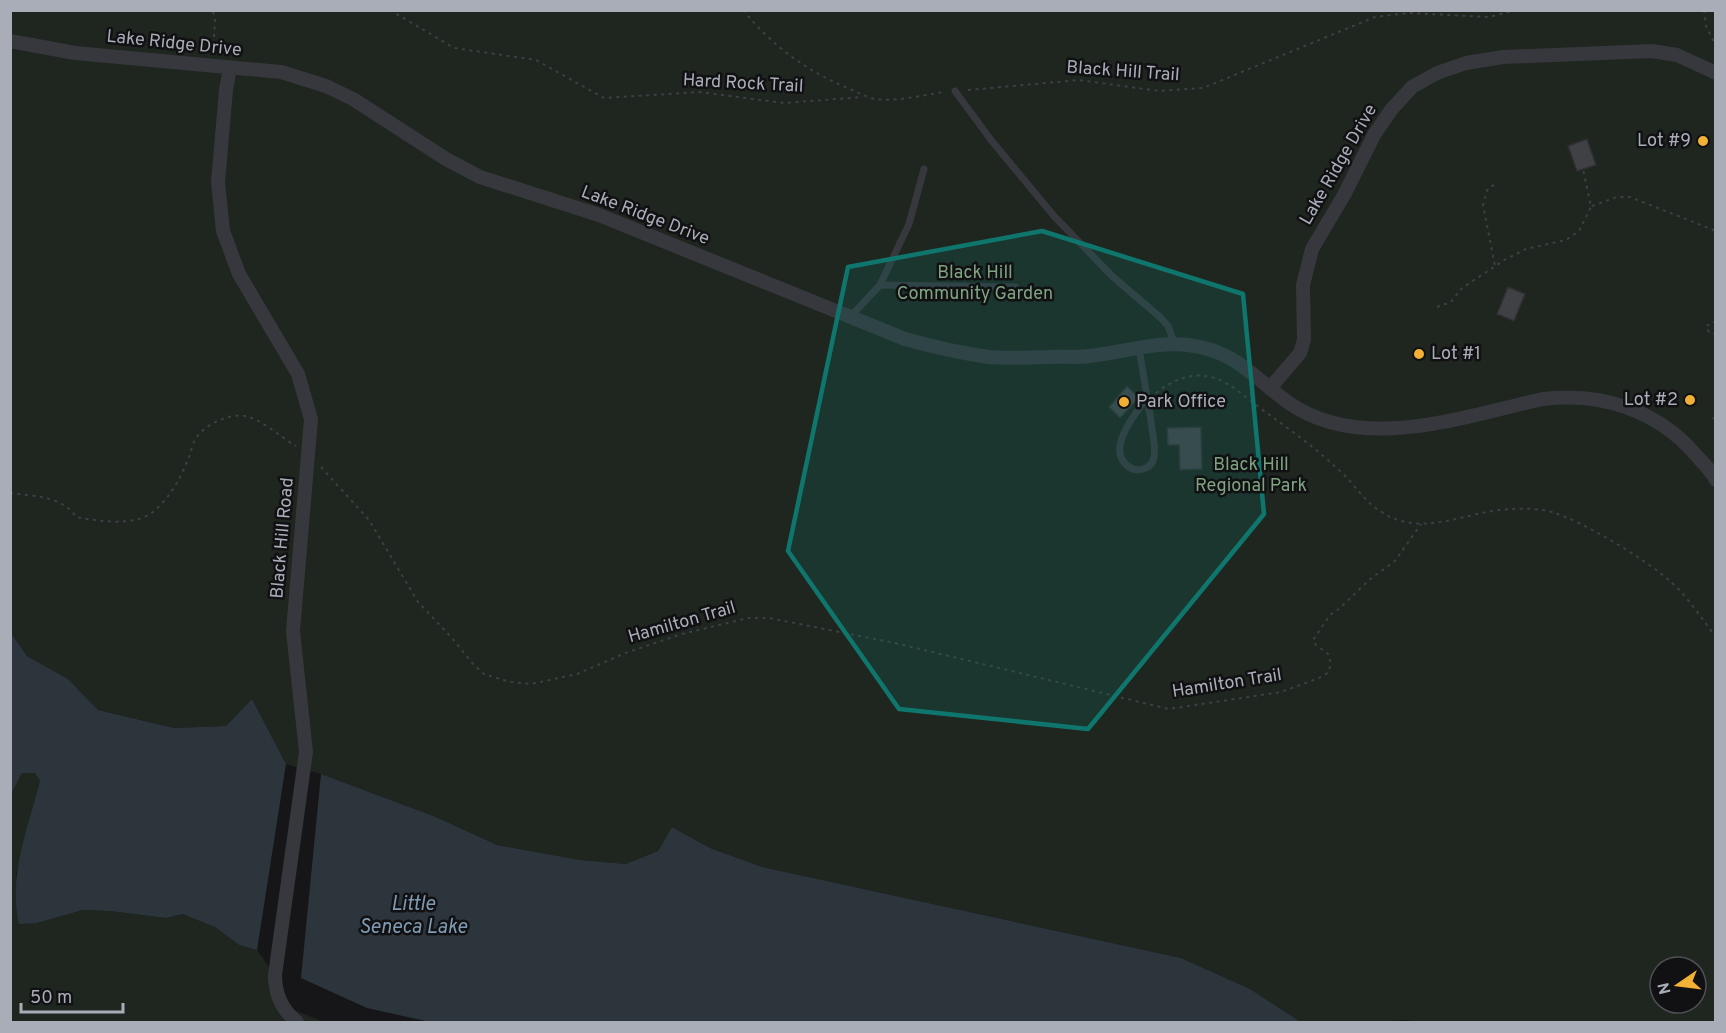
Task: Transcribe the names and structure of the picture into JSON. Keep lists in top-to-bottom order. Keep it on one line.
{"streets":{"street":["Lake Ridge Drive","Black Hill Road"],"path":["Black Hill Trail","Hard Rock Trail","Hamilton Trail"]},"crossings":[["Lake Ridge Drive","Black Hill Road"],["Black Hill Trail","Hard Rock Trail"],["Black Hill Road","Hamilton Trail"]],"water":["Little Seneca Lake"],"parks":["Black Hill Community Garden","Black Hill Regional Park"],"places":["Lot #9","Lot #1","Lot #2","Park Office"],"scale_bar":"50 m","north":"left"}
